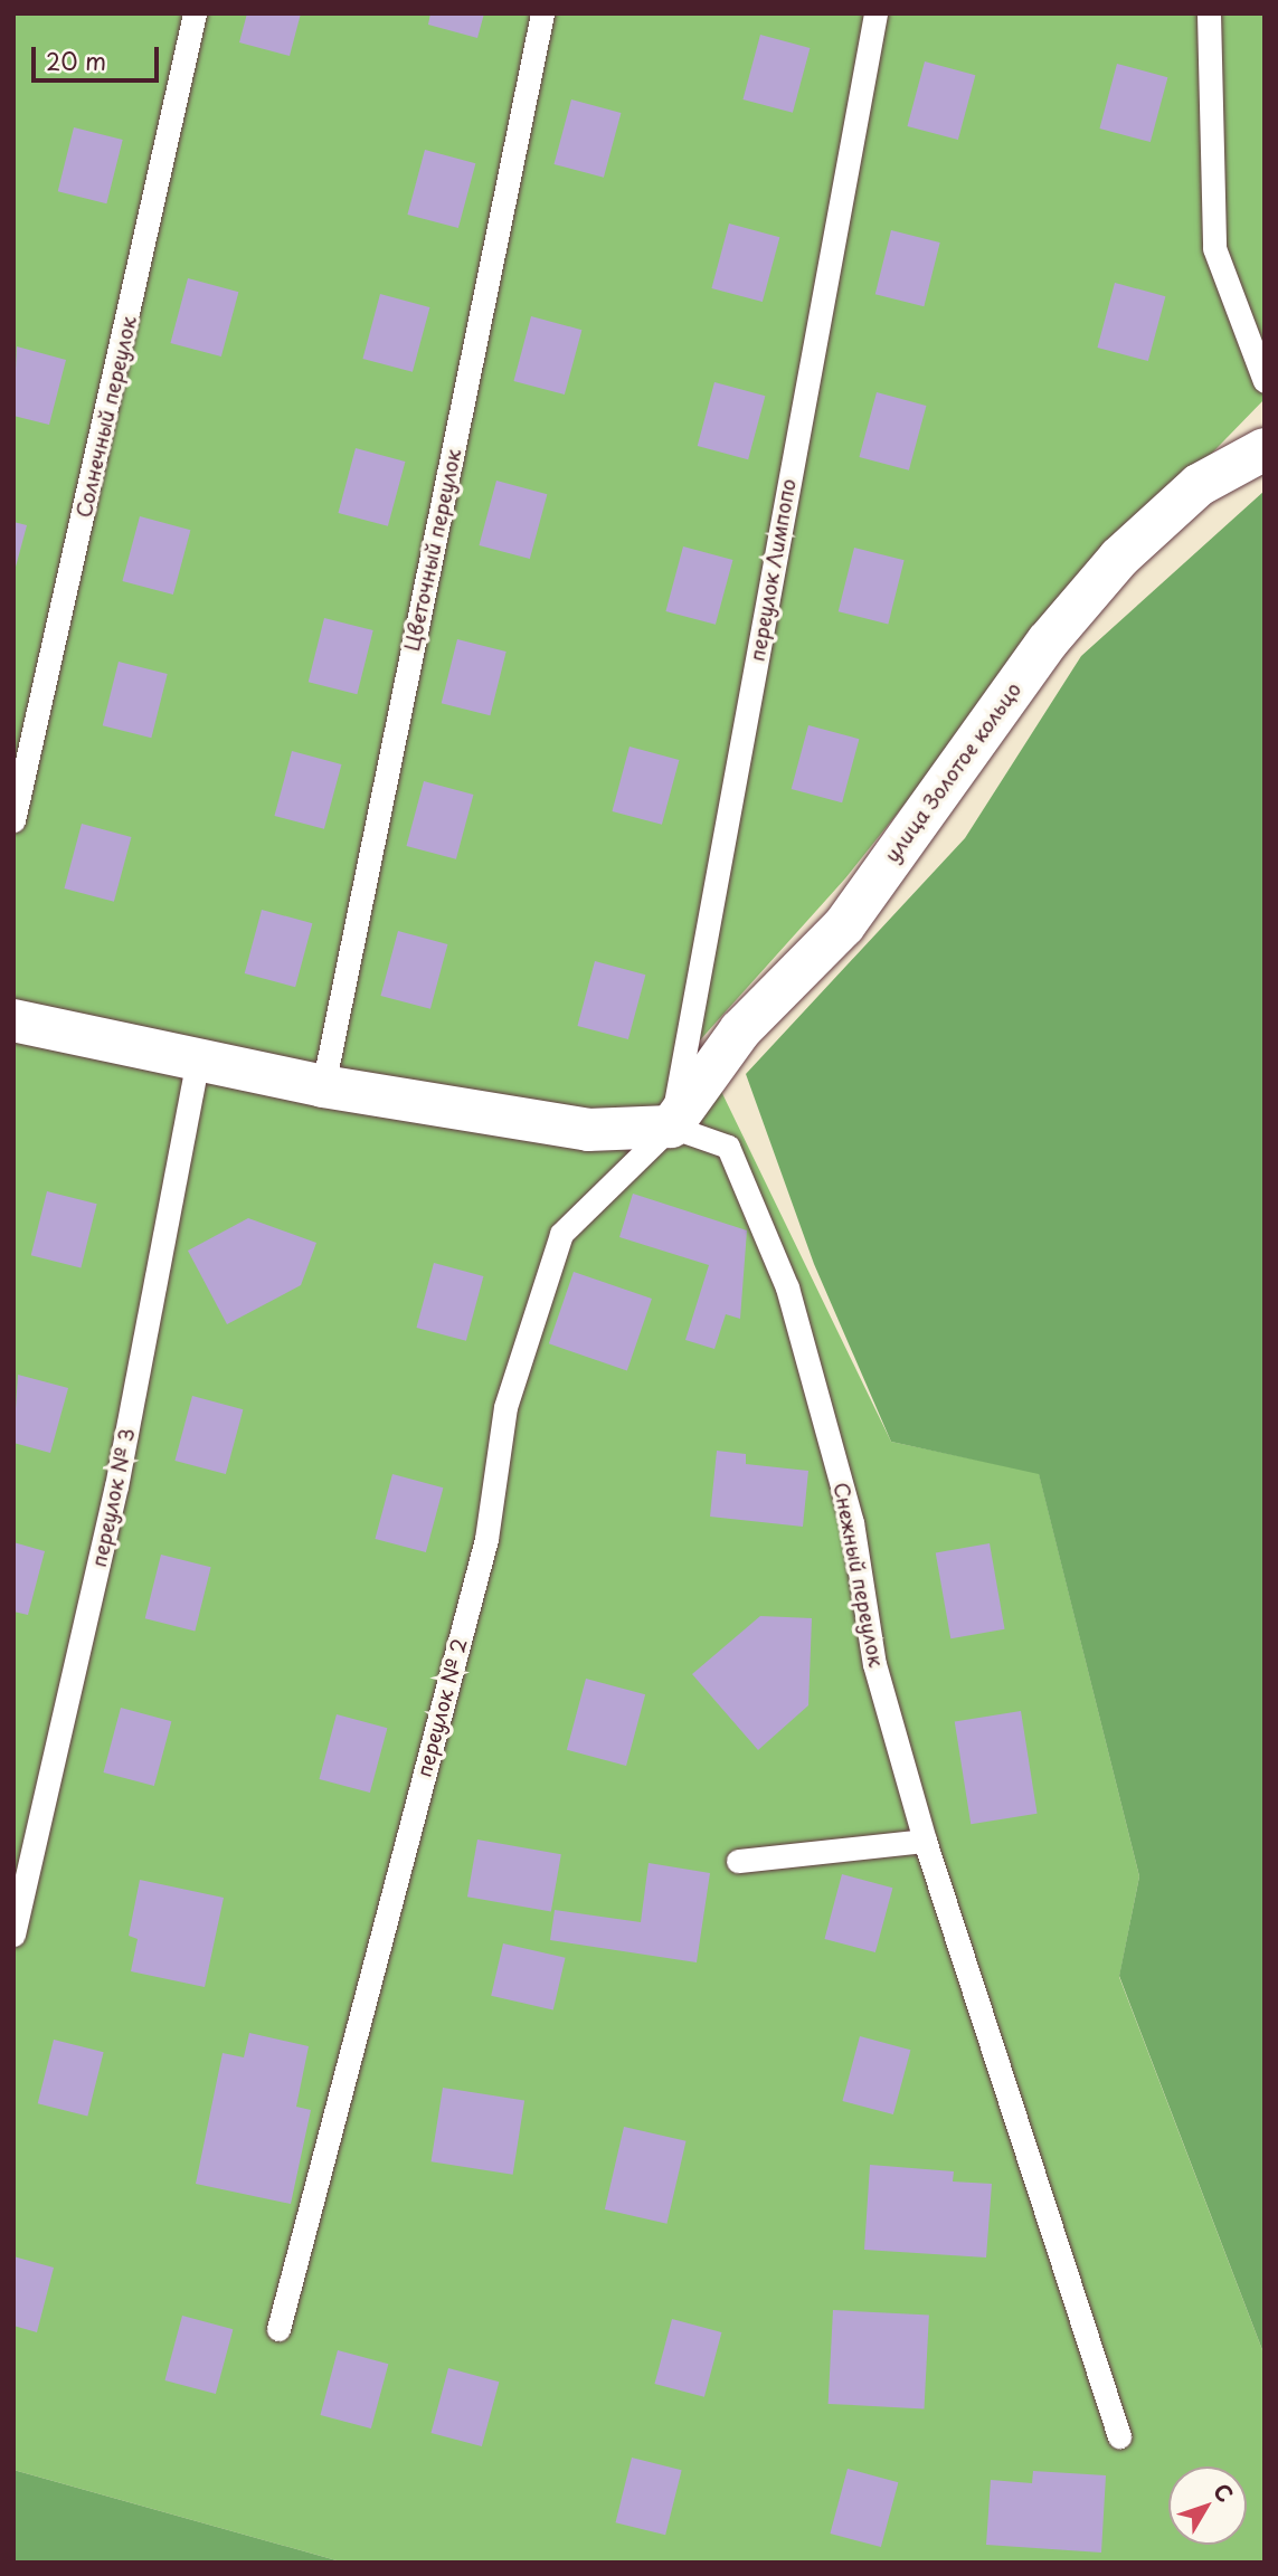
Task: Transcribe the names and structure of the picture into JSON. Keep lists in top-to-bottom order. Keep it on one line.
{"streets":{"street":["улица Золотое кольцо"],"lane":["Солнечный переулок","Цветочный переулок","переулок Лимпопо","переулок № 3","Снежный переулок","переулок № 2"]},"crossings":[["переулок Лимпопо","улица Золотое кольцо"],["переулок Лимпопо","Снежный переулок"],["переулок Лимпопо","переулок № 2"],["улица Золотое кольцо","Снежный переулок"],["улица Золотое кольцо","переулок № 2"],["Снежный переулок","переулок № 2"]],"scale_bar":"20 m","north":"top right"}
